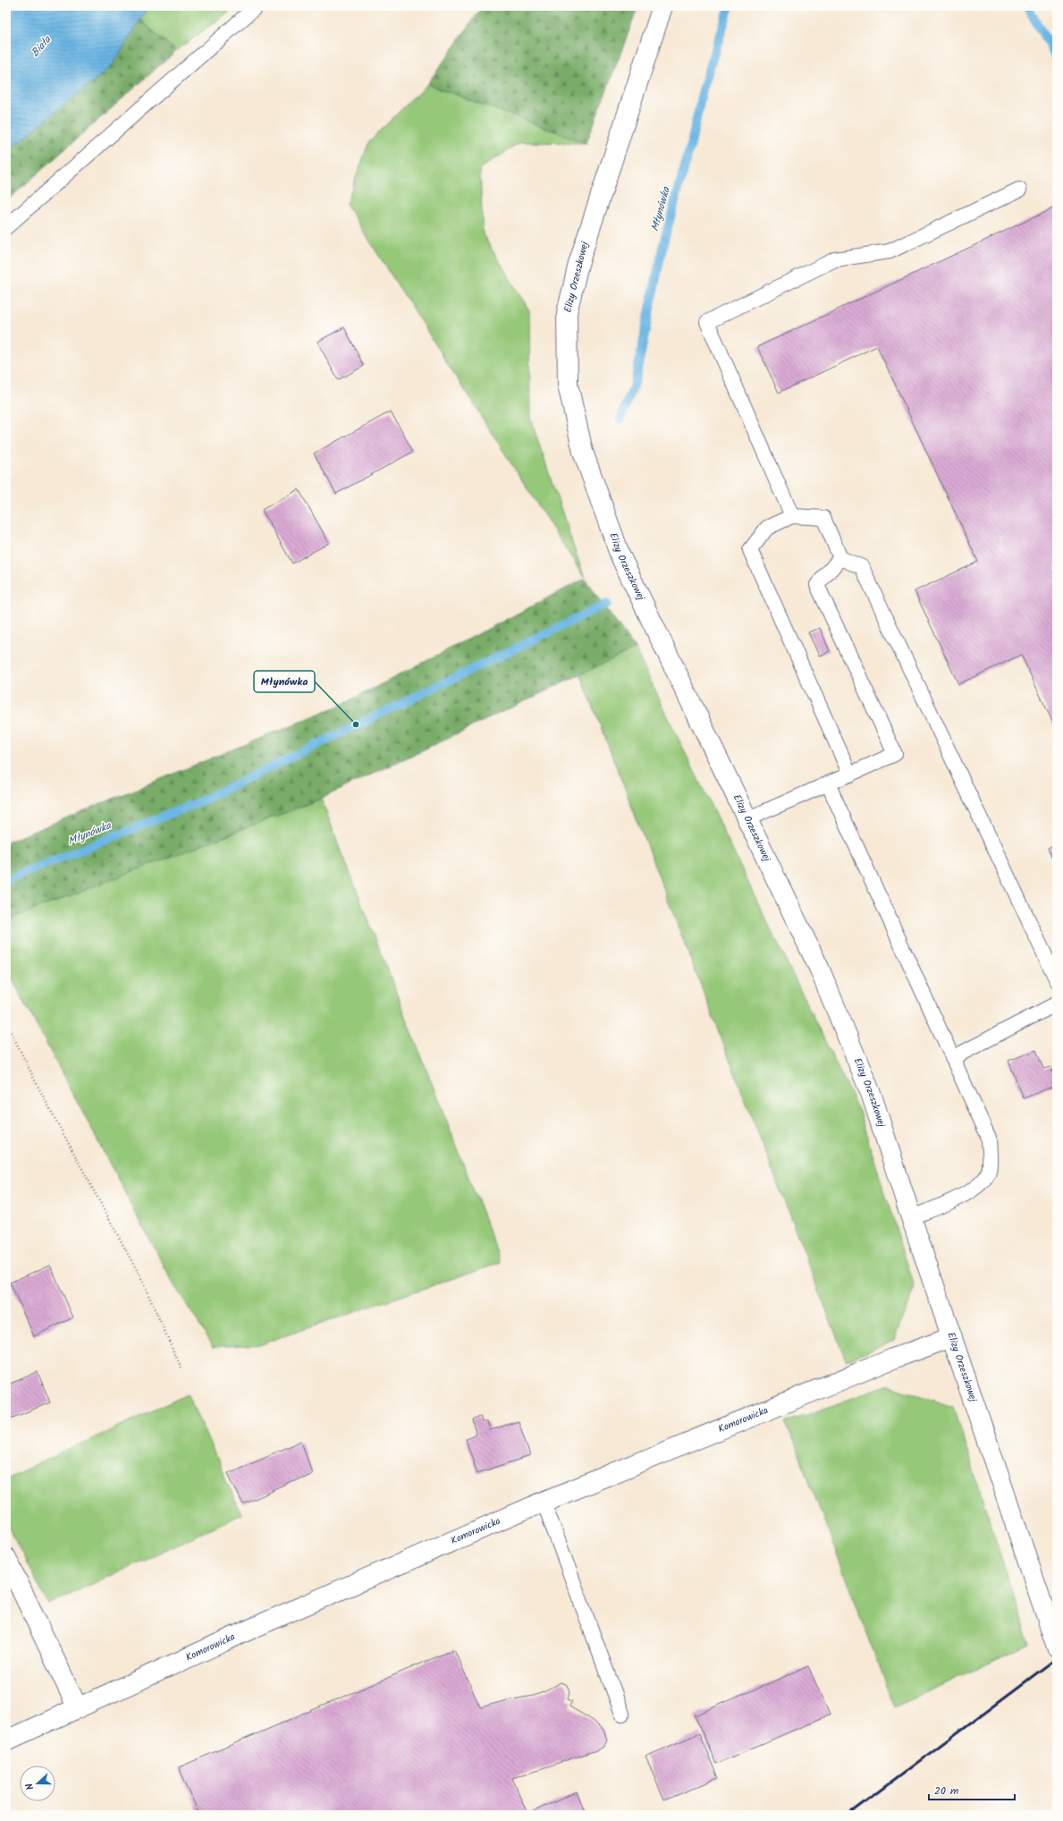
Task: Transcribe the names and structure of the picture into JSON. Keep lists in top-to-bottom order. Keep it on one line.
{"streets":{"street":["Elizy Orzeszkowej","Komorowicka"]},"crossings":[["Elizy Orzeszkowej","Komorowicka"]],"water":["Biała","Młynówka"],"places":["Młynówka"],"scale_bar":"20 m","north":"left"}
